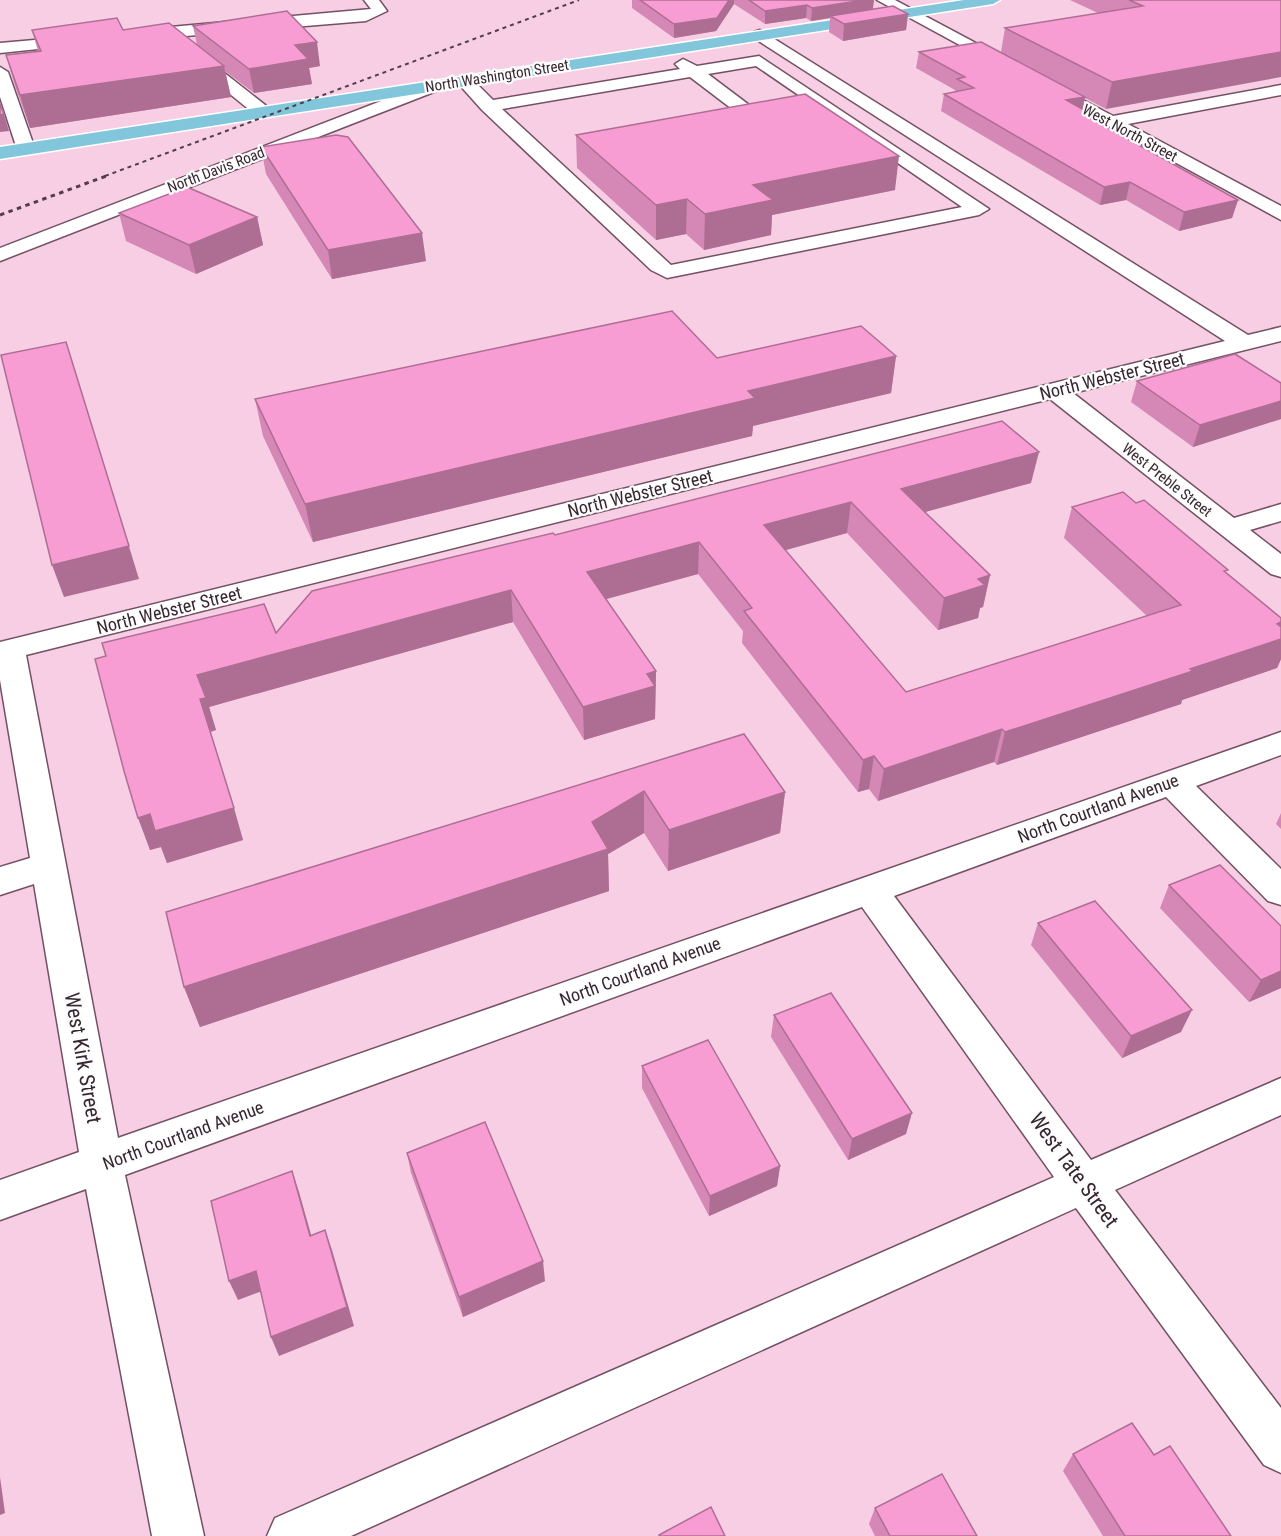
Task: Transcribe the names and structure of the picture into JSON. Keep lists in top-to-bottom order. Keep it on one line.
{"streets":{"main road":["North Washington Street"],"street":["West North Street","North Davis Road","North Webster Street","West Preble Street","North Courtland Avenue","West Kirk Street","West Tate Street"]},"crossings":[["North Washington Street","West North Street"],["North Washington Street","North Davis Road"],["North Webster Street","West Preble Street"],["North Webster Street","West Kirk Street"],["North Courtland Avenue","West Kirk Street"],["North Courtland Avenue","West Tate Street"]]}
